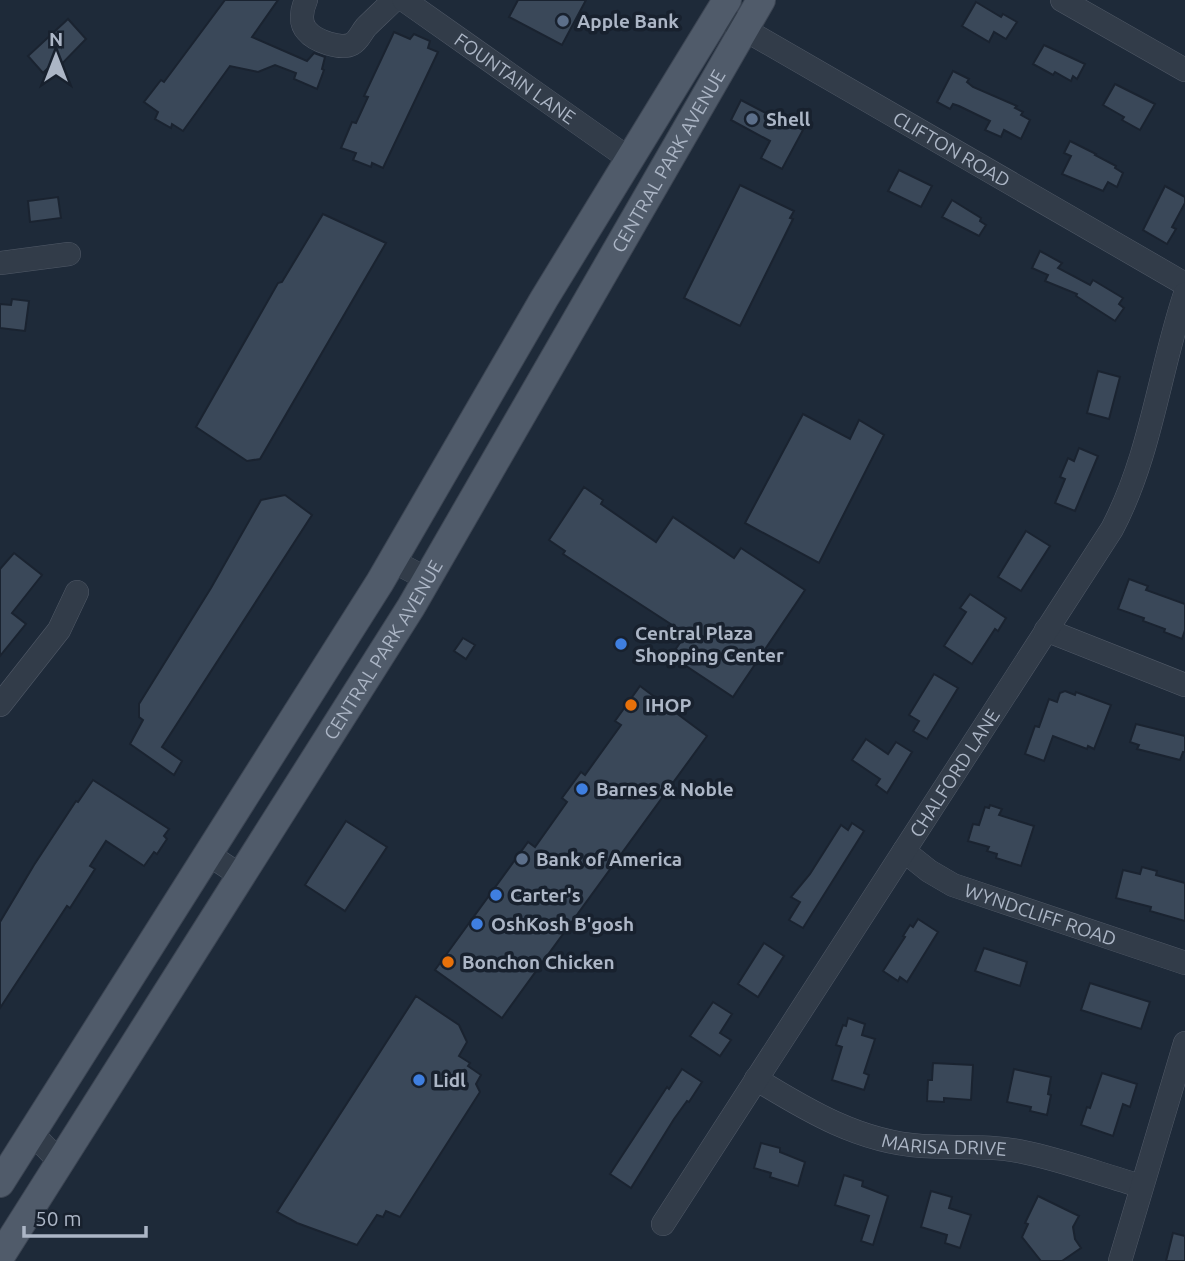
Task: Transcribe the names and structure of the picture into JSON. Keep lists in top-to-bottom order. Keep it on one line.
{"streets":{"main road":["CENTRAL PARK AVENUE"],"street":["FOUNTAIN LANE","CLIFTON ROAD","CHALFORD LANE","WYNDCLIFF ROAD","MARISA DRIVE"]},"crossings":[["FOUNTAIN LANE","CENTRAL PARK AVENUE"],["CLIFTON ROAD","CENTRAL PARK AVENUE"],["CHALFORD LANE","WYNDCLIFF ROAD"],["CHALFORD LANE","MARISA DRIVE"]],"places":["Apple Bank","Shell","Central Plaza Shopping Center","IHOP","Barnes & Noble","Bank of America","Carter's","OshKosh B'gosh","Bonchon Chicken","Lidl"],"scale_bar":"50 m","north":"top"}
